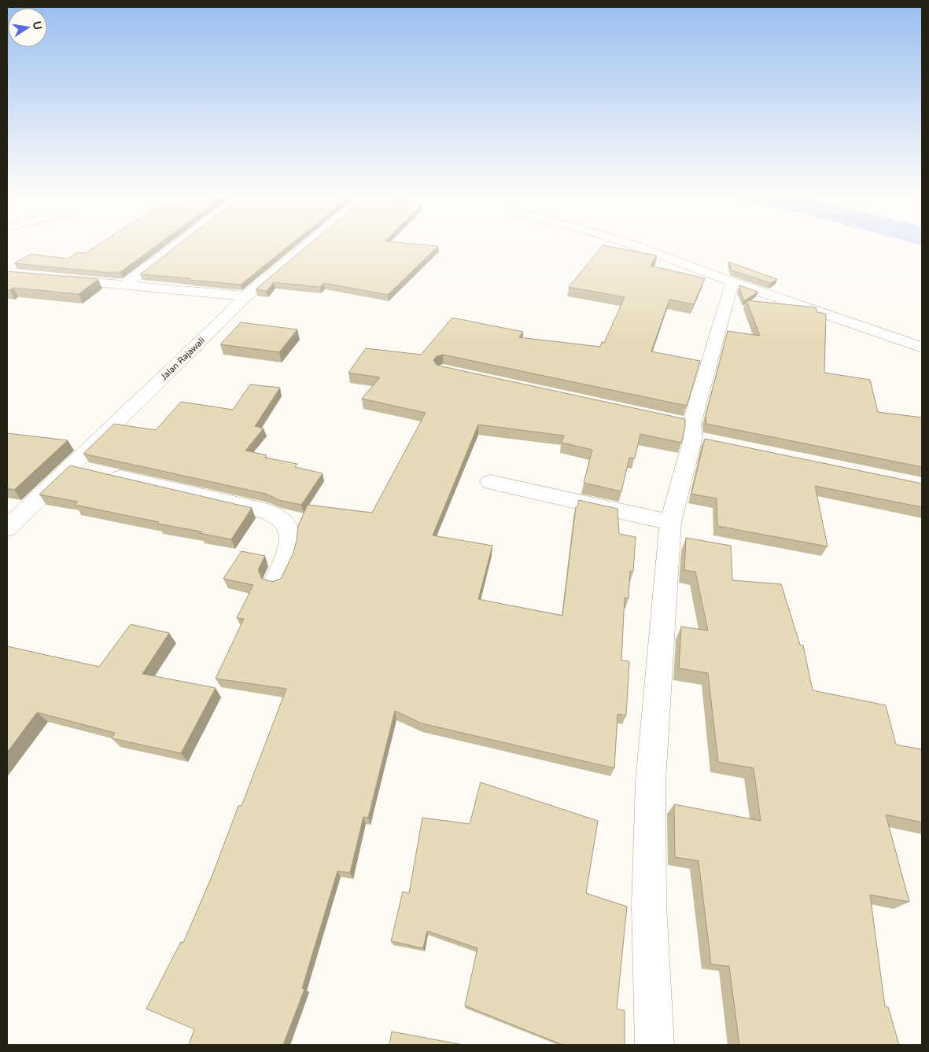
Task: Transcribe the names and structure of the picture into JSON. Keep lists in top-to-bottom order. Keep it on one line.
{"streets":{"street":["Jalan Rajawali"]},"north":"right"}
